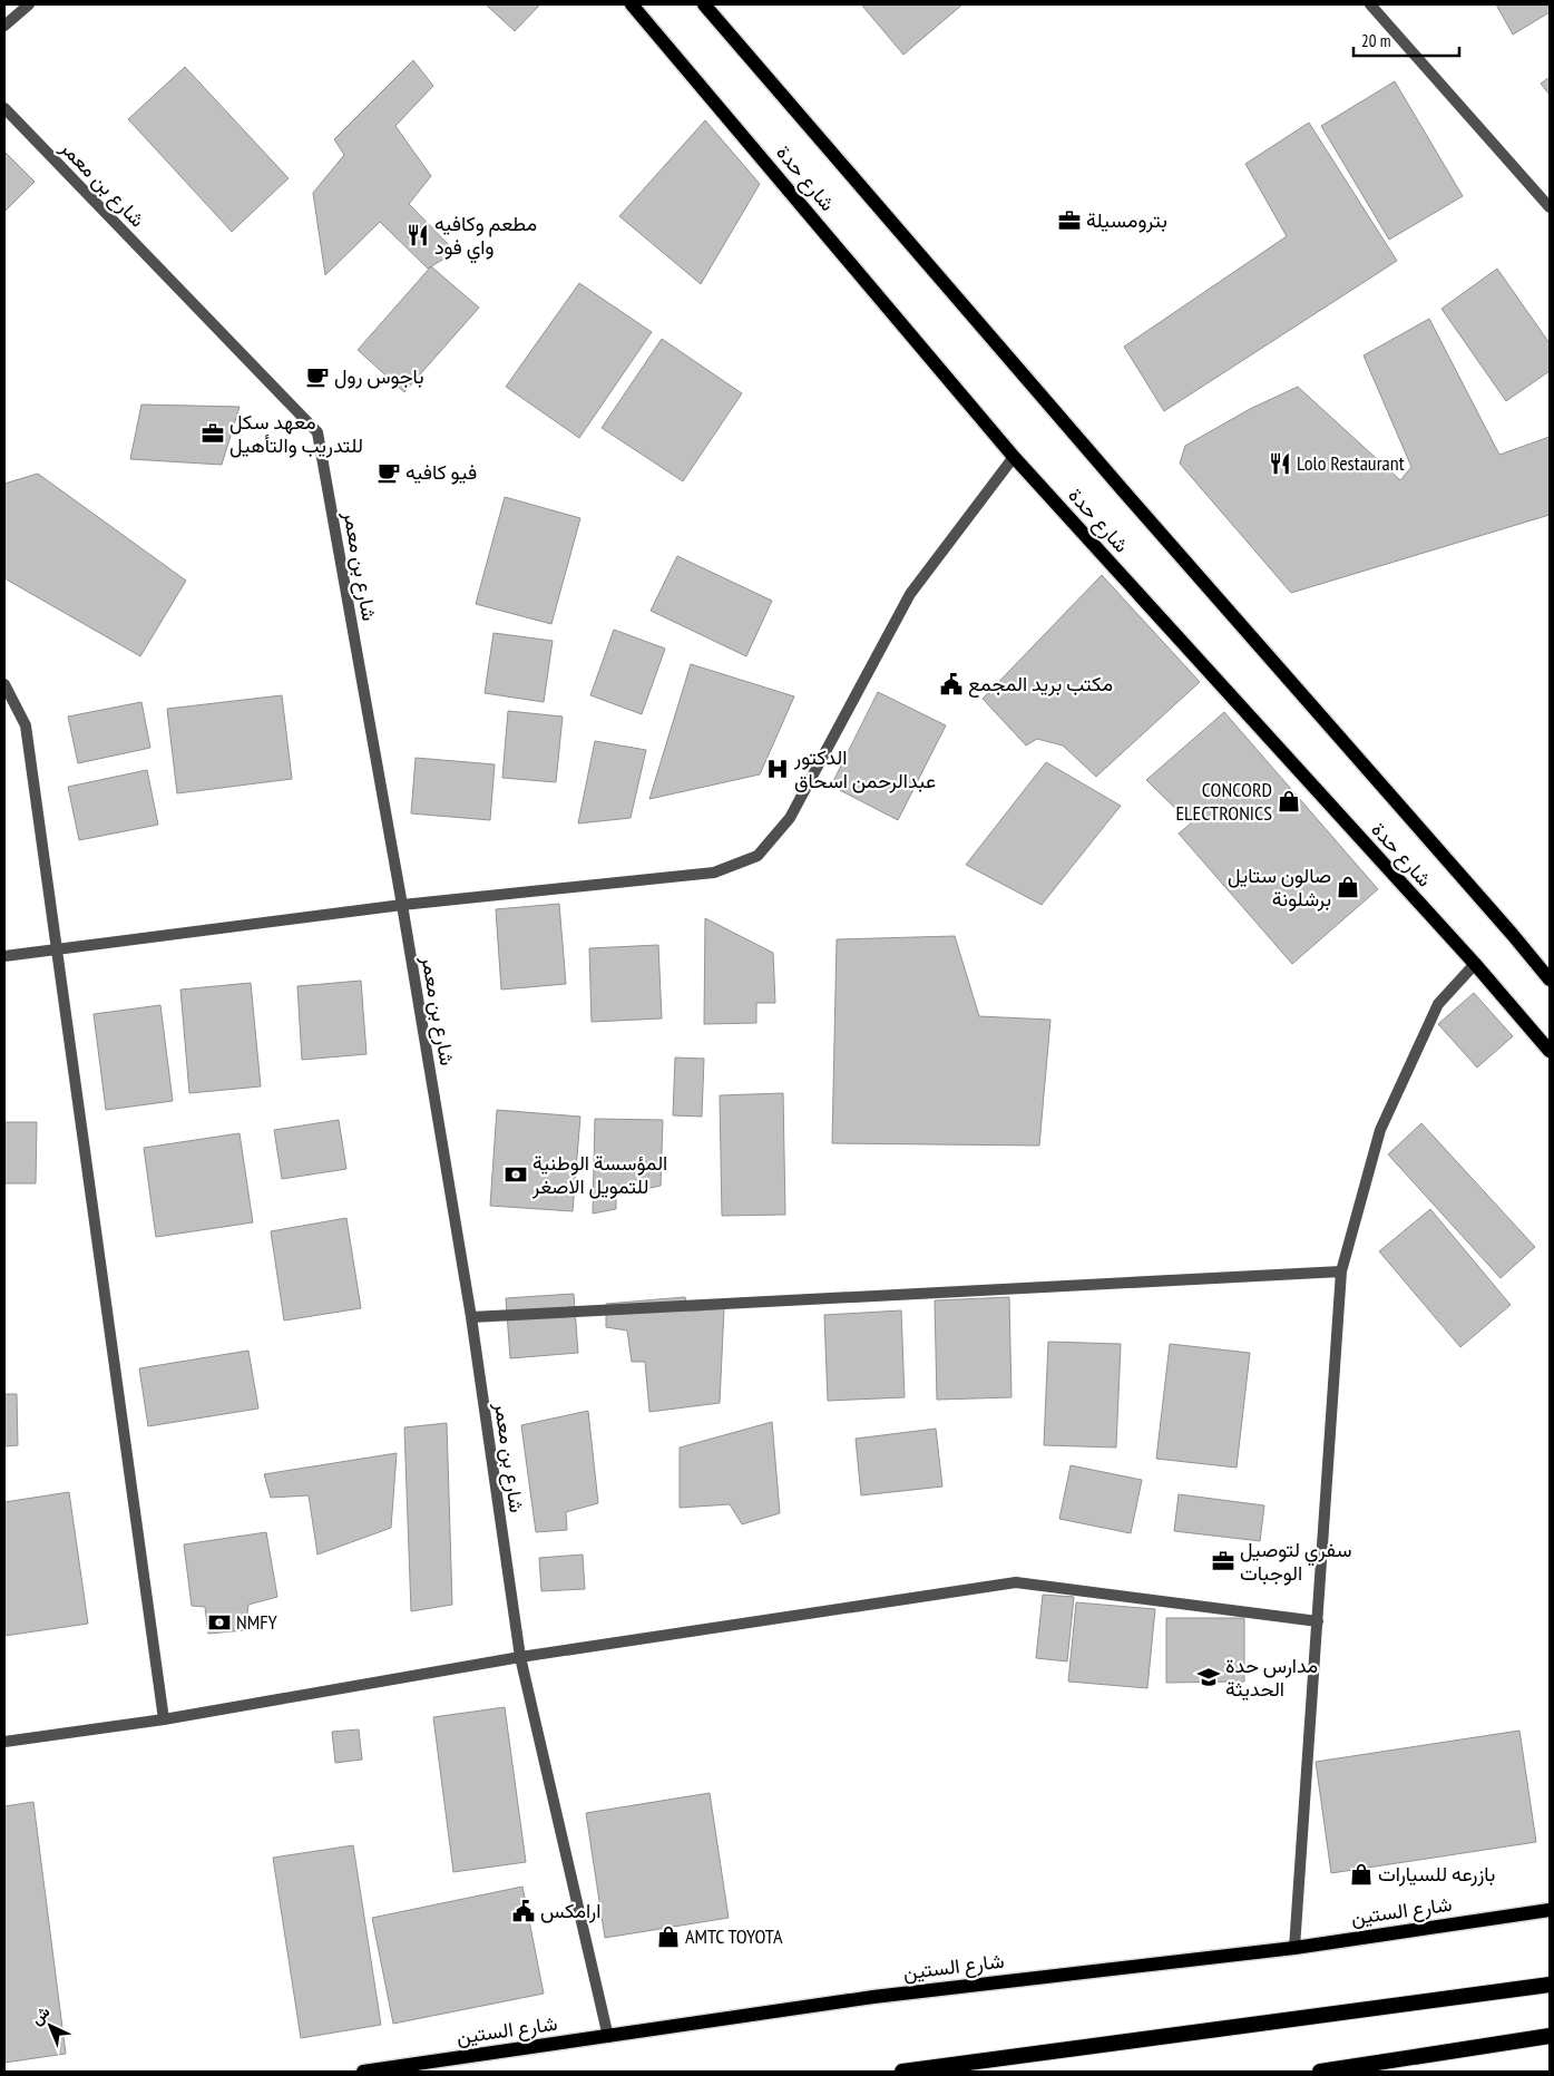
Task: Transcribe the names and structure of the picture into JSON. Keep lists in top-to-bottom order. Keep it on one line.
{"streets":{"main road":["شارع حدة","شارع الستين"],"street":["شارع بن معمر"]},"crossings":[["شارع بن معمر","شارع الستين"]],"places":{"office":["بترومسيلة","معهد سكل للتدريب والتأهيل","سفري لتوصيل الوجبات"],"restaurant":["مطعم وكافيه واي فود","Lolo Restaurant"],"cafe":["باجوس رول","فيو كافيه"],"public building":["مكتب بريد المجمع","ارامكس"],"hospital":["الدكتور عبدالرحمن اسحاق"],"shop":["CONCORD ELECTRONICS","صالون ستايل برشلونة","بازرعه للسيارات","AMTC TOYOTA"],"bank":["المؤسسة الوطنية للتمويل الاصغر","NMFY"],"school or university":["مدارس حدة الحديثة"]},"scale_bar":"20 m","north":"top left"}
